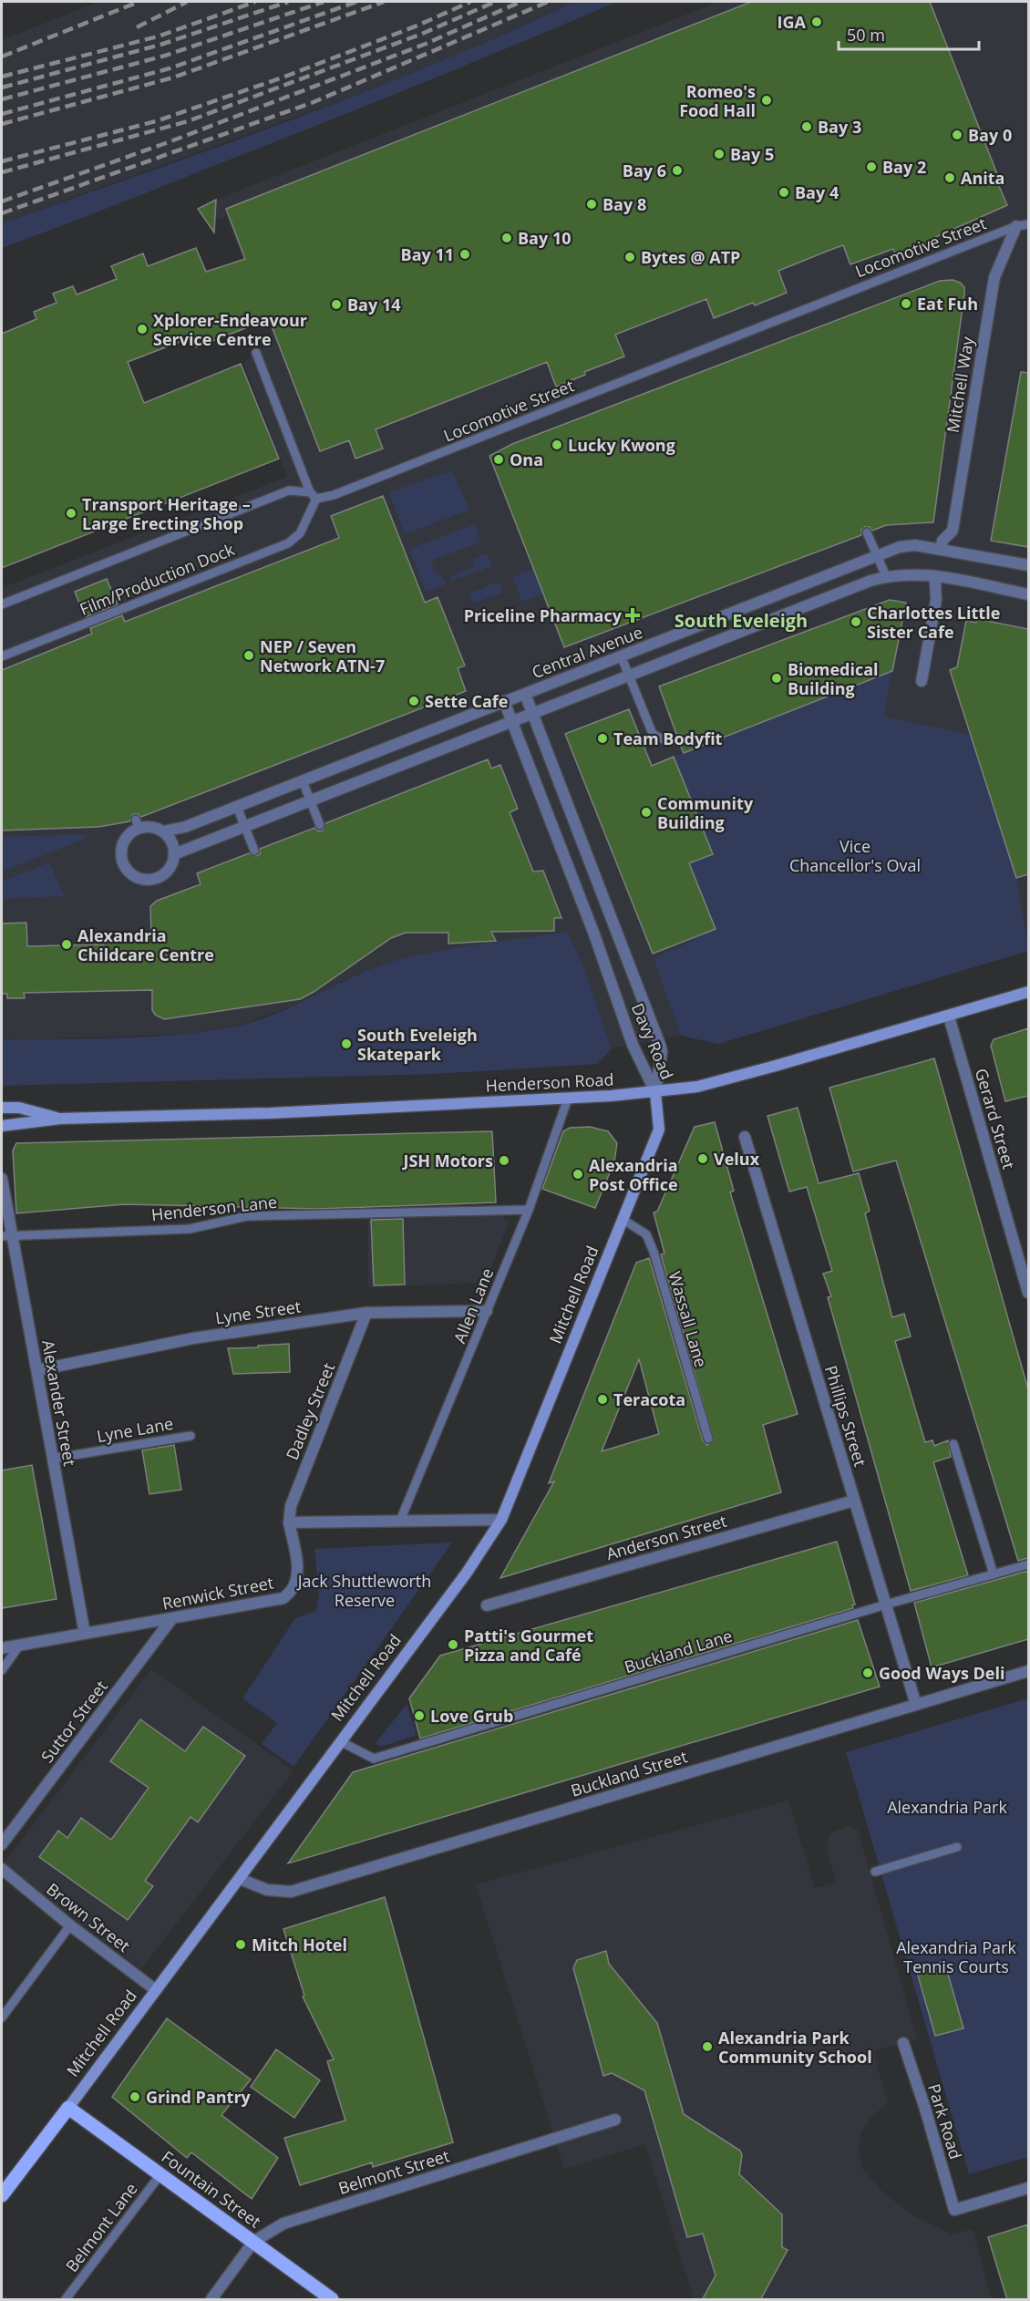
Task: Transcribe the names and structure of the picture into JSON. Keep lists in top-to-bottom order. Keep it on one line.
{"streets":{"main road":["Henderson Road","Mitchell Road","Fountain Street"],"street":["Mitchell Way","Central Avenue","Davy Road","Gerard Street","Lyne Street","Alexander Street","Dadley Street","Phillips Street","Anderson Street","Renwick Street","Suttor Street","Buckland Street","Brown Street","Park Road","Belmont Street"],"lane":["Locomotive Street","Film/Production Dock","Henderson Lane","Allen Lane","Wassall Lane","Lyne Lane","Buckland Lane","Belmont Lane"]},"crossings":[["Locomotive Street","Mitchell Way"],["Locomotive Street","Film/Production Dock"],["Mitchell Way","Central Avenue"],["Central Avenue","Davy Road"],["Davy Road","Henderson Road"],["Davy Road","Mitchell Road"],["Henderson Road","Gerard Street"],["Henderson Road","Mitchell Road"],["Henderson Road","Allen Lane"],["Henderson Lane","Allen Lane"],["Henderson Lane","Alexander Street"],["Mitchell Road","Wassall Lane"],["Mitchell Road","Buckland Lane"],["Mitchell Road","Buckland Street"],["Mitchell Road","Brown Street"],["Mitchell Road","Fountain Street"],["Allen Lane","Lyne Street"],["Lyne Street","Alexander Street"],["Lyne Street","Dadley Street"],["Alexander Street","Lyne Lane"],["Alexander Street","Renwick Street"],["Dadley Street","Renwick Street"],["Phillips Street","Anderson Street"],["Phillips Street","Buckland Lane"],["Phillips Street","Buckland Street"],["Renwick Street","Suttor Street"],["Belmont Street","Fountain Street"],["Fountain Street","Belmont Lane"]],"districts":["South Eveleigh"],"parks":["Vice Chancellor's Oval","Jack Shuttleworth Reserve","Alexandria Park","Alexandria Park Tennis Courts"],"places":{"other":["IGA","Romeo's Food Hall","Bay 3","Bay 0","Bay 5","Bay 2","Bay 6","Anita","Bay 4","Bay 8","Bay 10","Bay 11","Bytes @ ATP","Eat Fuh","Bay 14","Xplorer-Endeavour Service Centre","Lucky Kwong","Ona","Transport Heritage – Large Erecting Shop","Charlottes Little Sister Cafe","NEP / Seven Network ATN-7","Biomedical Building","Sette Cafe","Team Bodyfit","Community Building","Alexandria Childcare Centre","South Eveleigh Skatepark","Velux","JSH Motors","Alexandria Post Office","Teracota","Patti's Gourmet Pizza and Café","Good Ways Deli","Love Grub","Mitch Hotel","Alexandria Park Community School","Grind Pantry"],"health":["Priceline Pharmacy"]},"scale_bar":"50 m"}
